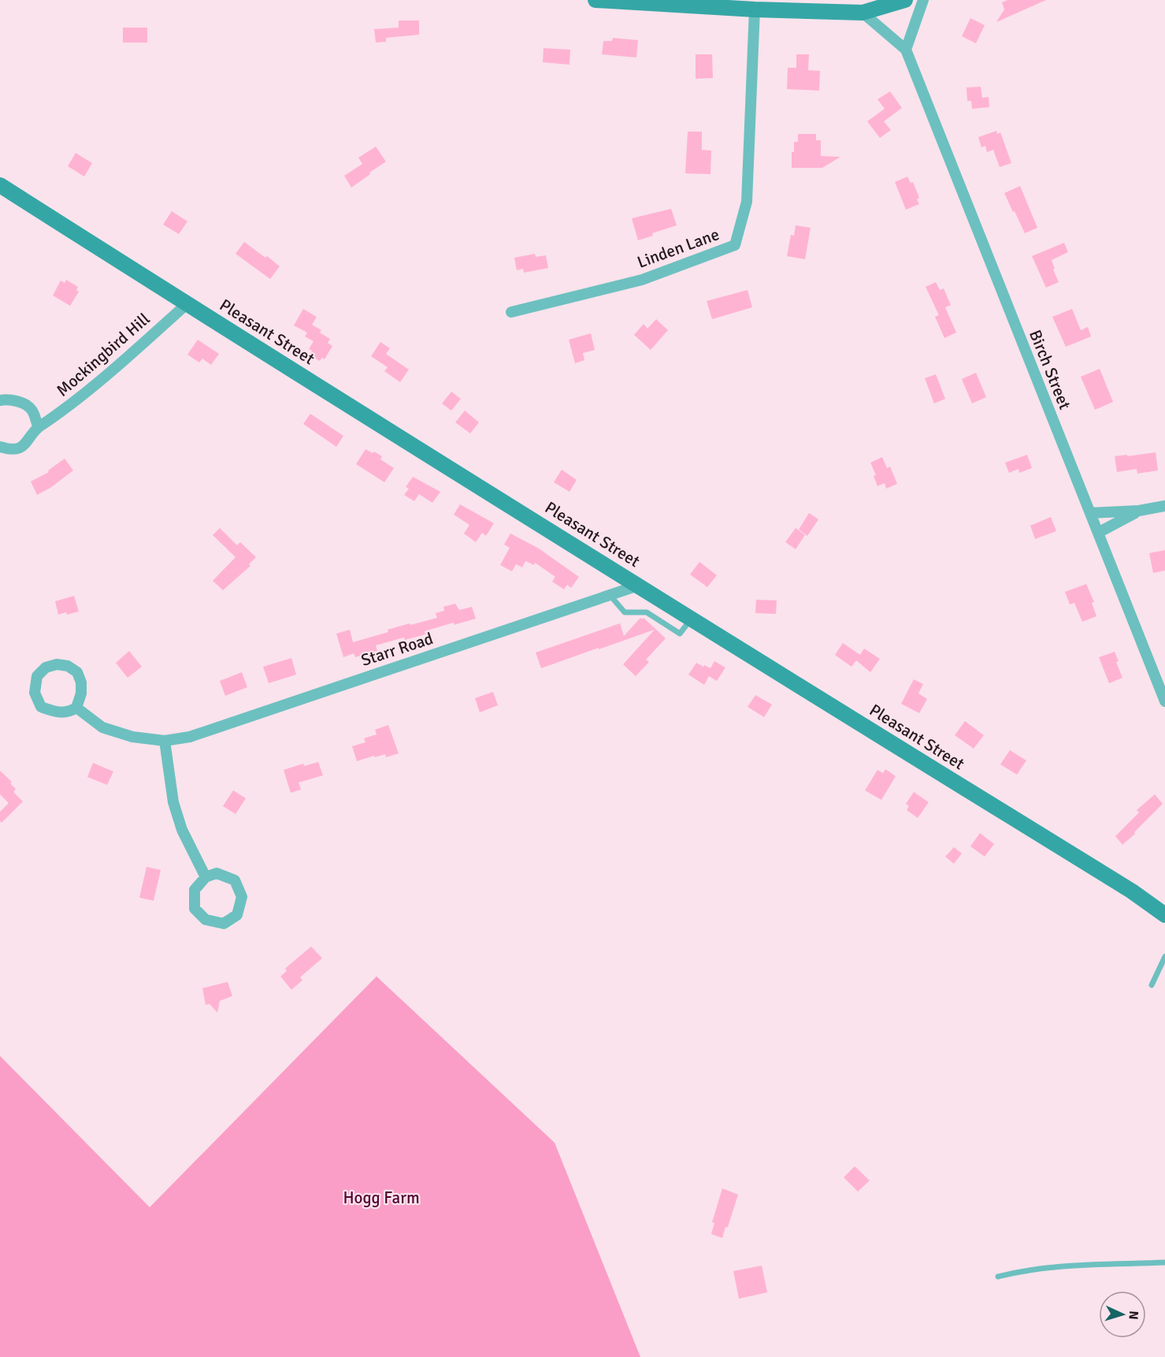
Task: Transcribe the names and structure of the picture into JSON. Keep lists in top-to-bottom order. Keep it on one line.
{"streets":{"main road":["Pleasant Street"],"street":["Linden Lane","Mockingbird Hill","Birch Street","Starr Road"]},"crossings":[["Pleasant Street","Mockingbird Hill"],["Pleasant Street","Starr Road"]],"parks":["Hogg Farm"],"north":"right"}
